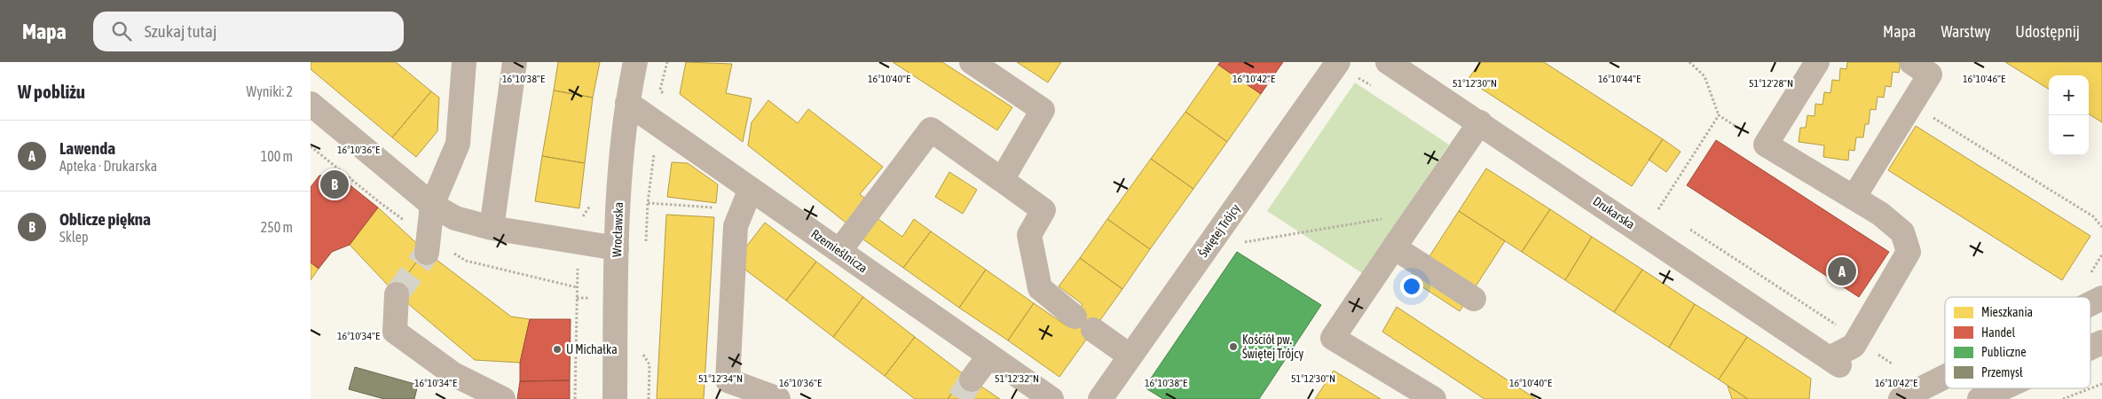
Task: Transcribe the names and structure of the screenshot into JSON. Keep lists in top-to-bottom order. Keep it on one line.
{"streets":{"street":["Drukarska","Wrocławska","Świętej Trójcy","Rzemieślnicza"]},"crossings":[["Wrocławska","Rzemieślnicza"]],"places":["Kościół pw. Świętej Trójcy","U Michałka"],"legend":["Mieszkania","Handel","Publiczne","Przemysł"],"page":{"header":"Mapa","search":"Szukaj tutaj","nav":["Mapa","Warstwy","Udostępnij"],"heading":["W pobliżu","Wyniki: 2"],"map_buttons":["+","−"],"list":[{"mark":"A","name":"Lawenda","note":"Apteka · Drukarska","value":"100 m"},{"mark":"B","name":"Oblicze piękna","note":"Sklep","value":"250 m"}],"pins":["B","A"]},"coordinates":["16°10'42\"E","16°10'38\"E","16°10'40\"E","16°10'44\"E","16°10'46\"E","51°12'30\"N","51°12'28\"N","16°10'36\"E","16°10'34\"E","51°12'34\"N","51°12'32\"N"]}
